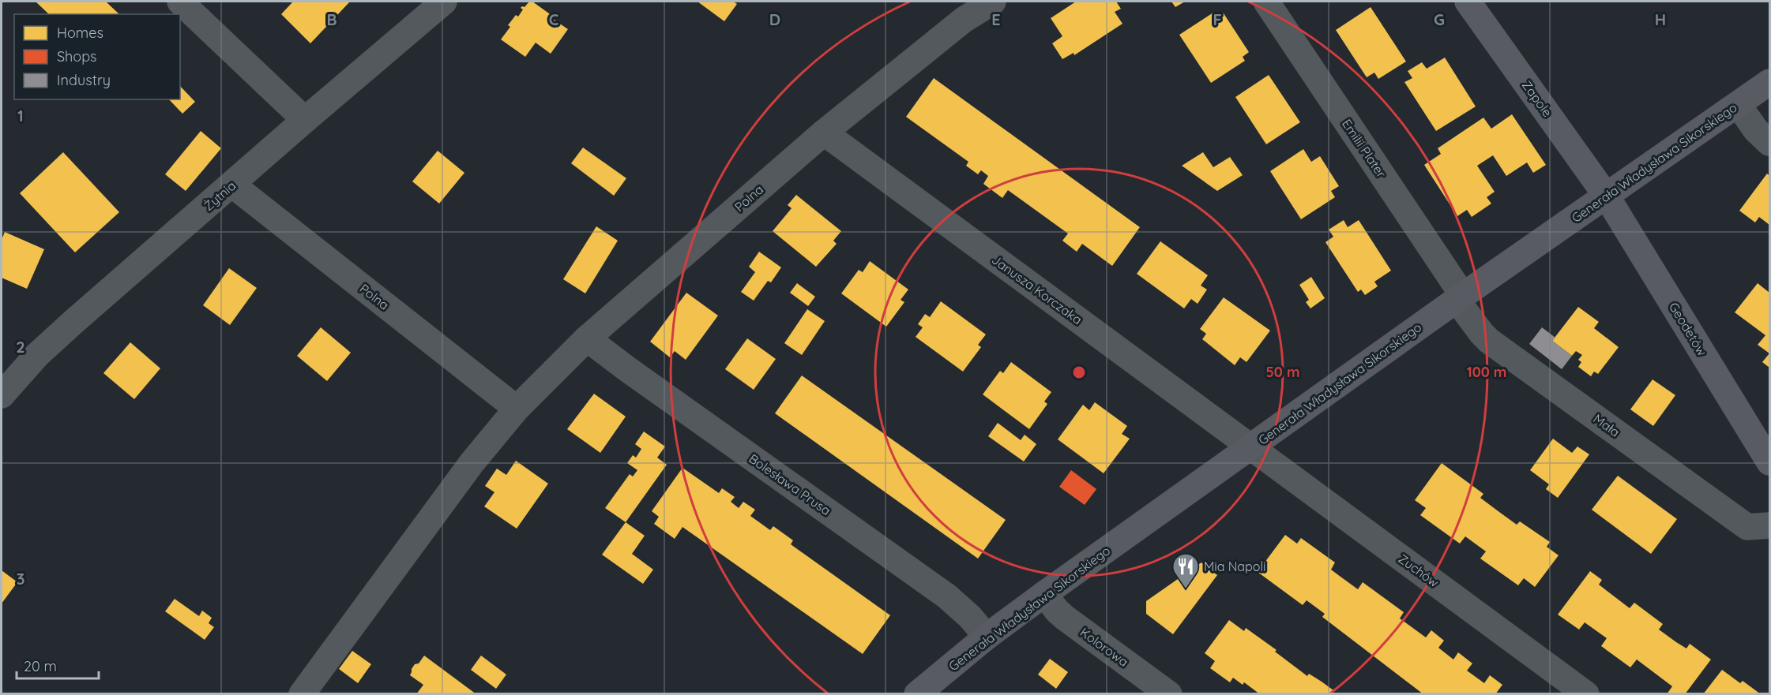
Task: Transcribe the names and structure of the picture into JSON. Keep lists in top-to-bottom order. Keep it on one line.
{"streets":{"street":["Zapole","Emilii Plater","Generała Władysława Sikorskiego","Żytnia","Polna","Janusza Korczaka","Geodetów","Mała","Bolesława Prusa","Zuchów","Kolorowa"]},"crossings":[["Zapole","Generała Władysława Sikorskiego"],["Zapole","Geodetów"],["Emilii Plater","Generała Władysława Sikorskiego"],["Emilii Plater","Mała"],["Generała Władysława Sikorskiego","Janusza Korczaka"],["Generała Władysława Sikorskiego","Geodetów"],["Generała Władysława Sikorskiego","Mała"],["Generała Władysława Sikorskiego","Bolesława Prusa"],["Generała Władysława Sikorskiego","Zuchów"],["Generała Władysława Sikorskiego","Kolorowa"],["Żytnia","Polna"],["Polna","Janusza Korczaka"],["Polna","Bolesława Prusa"],["Janusza Korczaka","Zuchów"]],"places":{"restaurant":["Mia Napoli"]},"legend":["Homes","Shops","Industry"],"scale_bar":"20 m","grid":{"columns":["B","C","D","E","F","G","H"],"rows":["1","2","3"]},"rings":["50 m","100 m"]}
